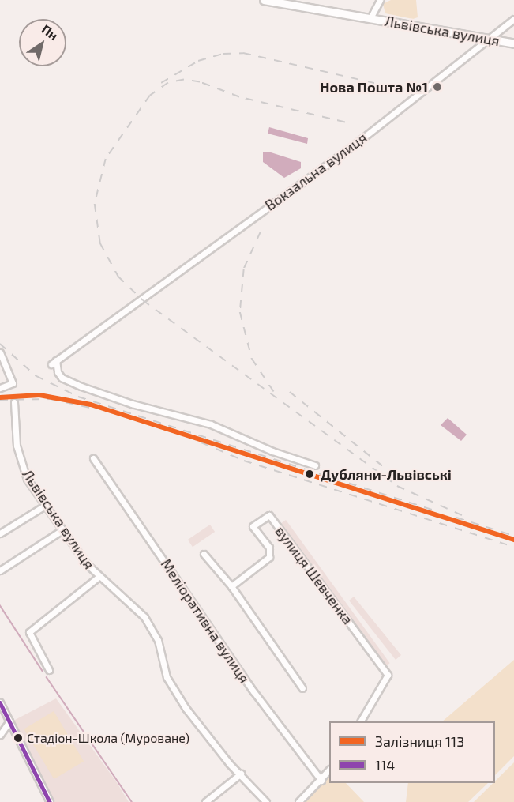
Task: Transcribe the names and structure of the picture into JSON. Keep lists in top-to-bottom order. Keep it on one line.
{"streets":{"highway":["Львівська вулиця"],"street":["Вокзальна вулиця","вулиця Шевченка","Меліоративна вулиця"]},"crossings":[["Львівська вулиця","Вокзальна вулиця"]],"places":["Нова Пошта №1","Дубляни-Львівські","Стадіон-Школа (Муроване)"],"lines":["rail line 113","transit line 114"],"legend":["Залізниця 113","114"],"north":"top right"}
